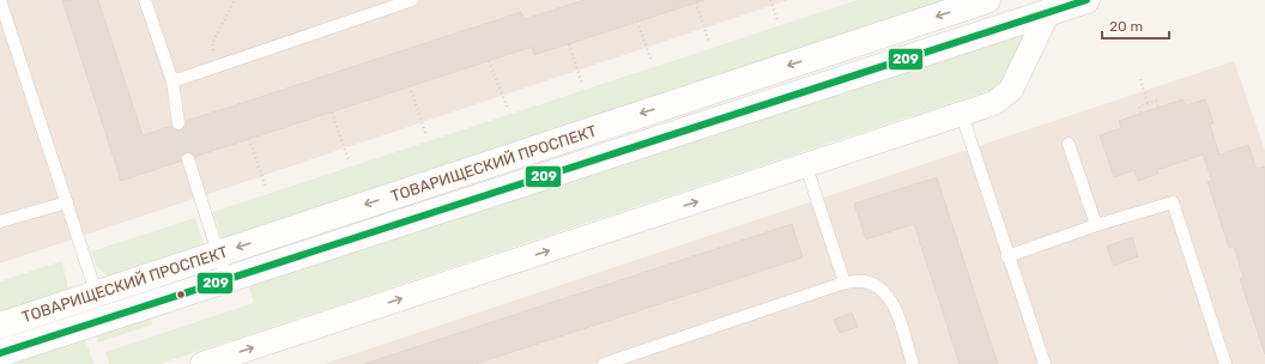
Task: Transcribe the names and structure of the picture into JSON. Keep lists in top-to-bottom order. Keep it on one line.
{"streets":{"street":["ТОВАРИЩЕСКИЙ ПРОСПЕКТ"]},"lines":["transit line 209"],"scale_bar":"20 m"}
